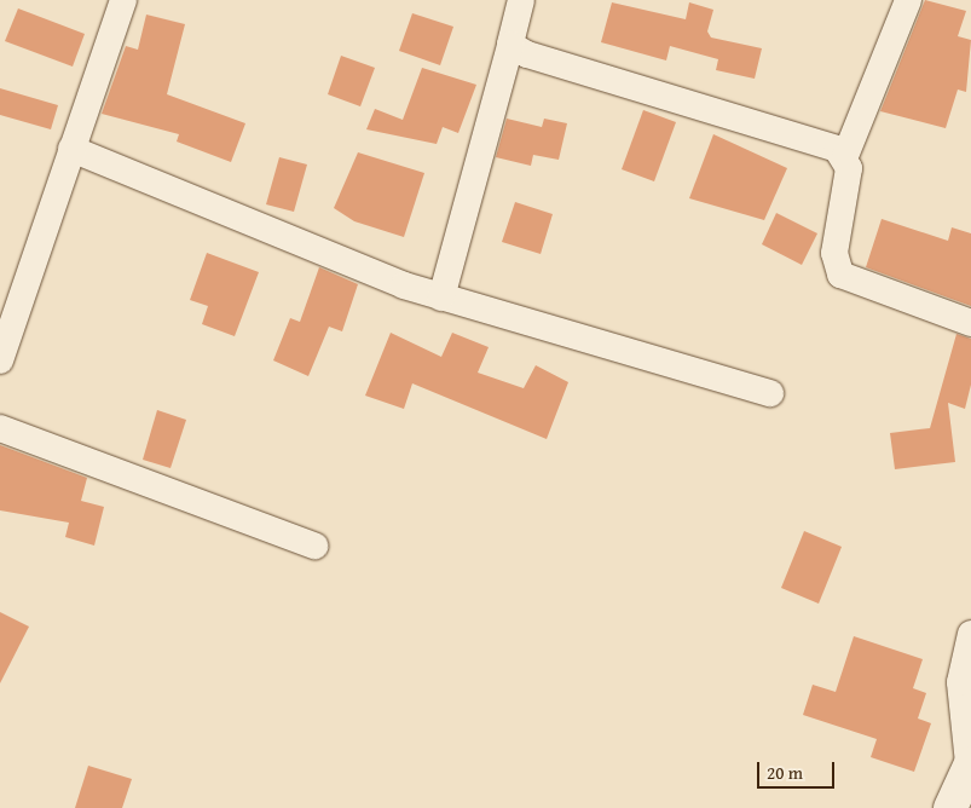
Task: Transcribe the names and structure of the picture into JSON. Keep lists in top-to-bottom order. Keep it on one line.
{"scale_bar":"20 m"}
